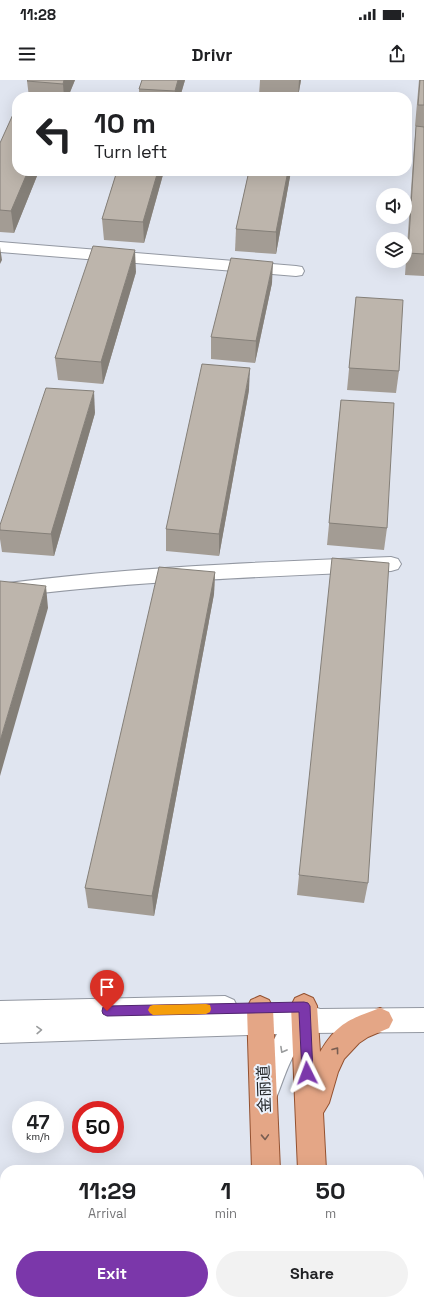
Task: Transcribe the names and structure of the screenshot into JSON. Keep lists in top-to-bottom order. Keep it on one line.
{"streets":{"main road":["金丽道"]},"page":{"status":"11:28","header":"Drivr","turn":["10 m","Turn left"],"speed":"47 km/h","limit":"50","eta":["11:29","Arrival","1","min","50","m"],"buttons":["Exit","Share"]}}
